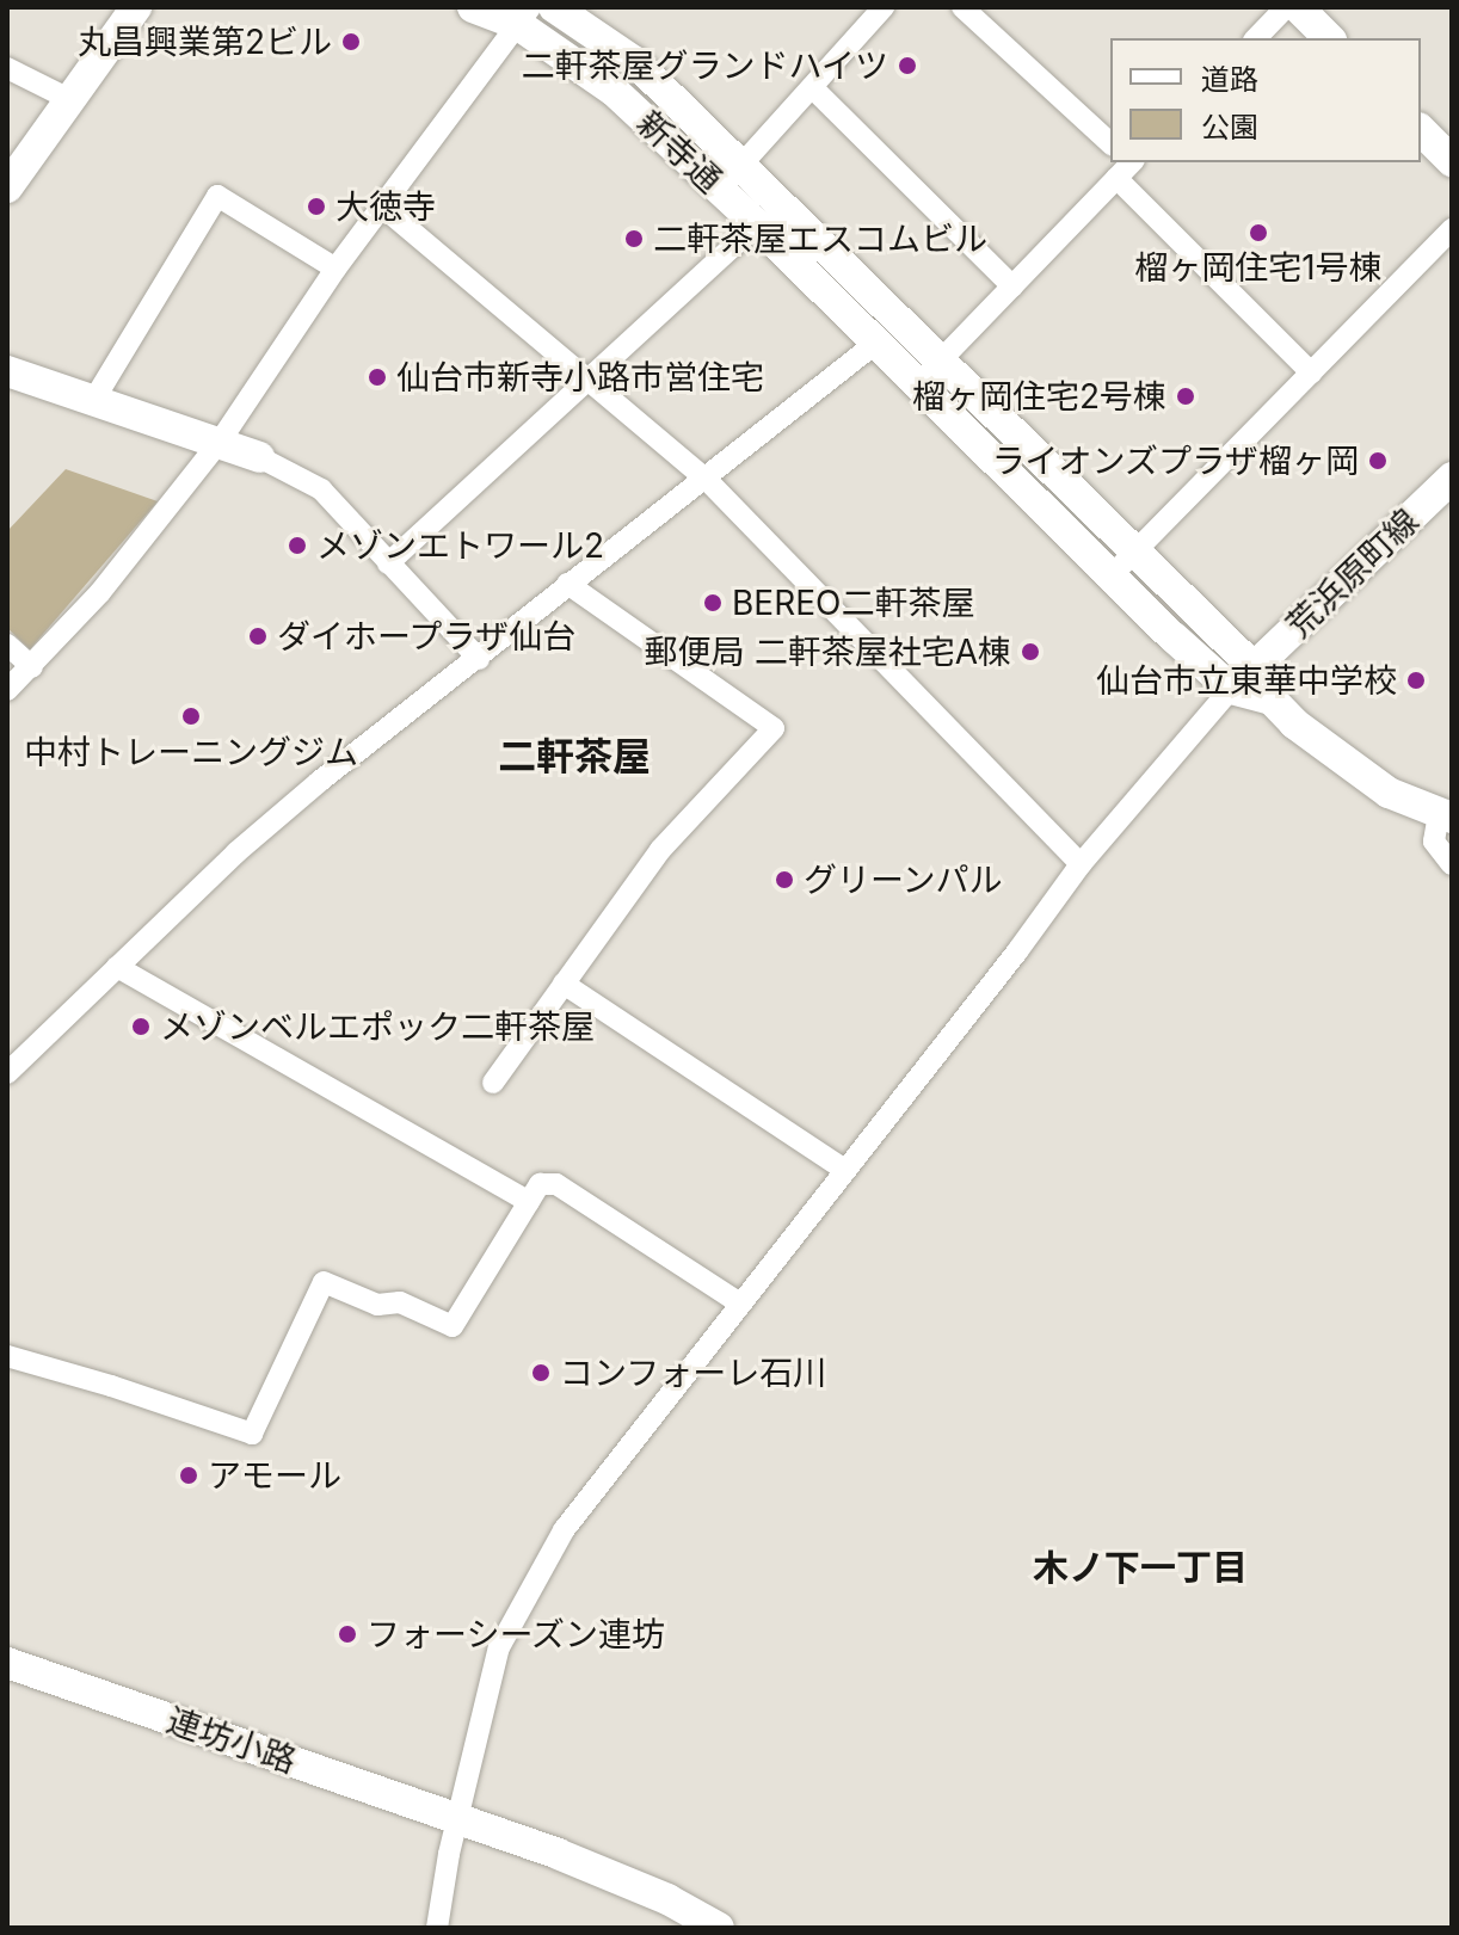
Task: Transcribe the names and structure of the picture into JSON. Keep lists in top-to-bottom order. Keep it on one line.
{"streets":{"street":["新寺通","荒浜原町線","連坊小路"]},"crossings":[["新寺通","荒浜原町線"]],"districts":["二軒茶屋","木ノ下一丁目"],"places":["丸昌興業第2ビル","二軒茶屋グランドハイツ","大徳寺","榴ヶ岡住宅1号棟","二軒茶屋エスコムビル","仙台市新寺小路市営住宅","榴ヶ岡住宅2号棟","ライオンズプラザ榴ヶ岡","メゾンエトワール2","BEREO二軒茶屋","ダイホープラザ仙台","郵便局 二軒茶屋社宅A棟","仙台市立東華中学校","中村トレーニングジム","グリーンパル","メゾンベルエポック二軒茶屋","コンフォーレ石川","アモール","フォーシーズン連坊"],"legend":["道路","公園"]}
